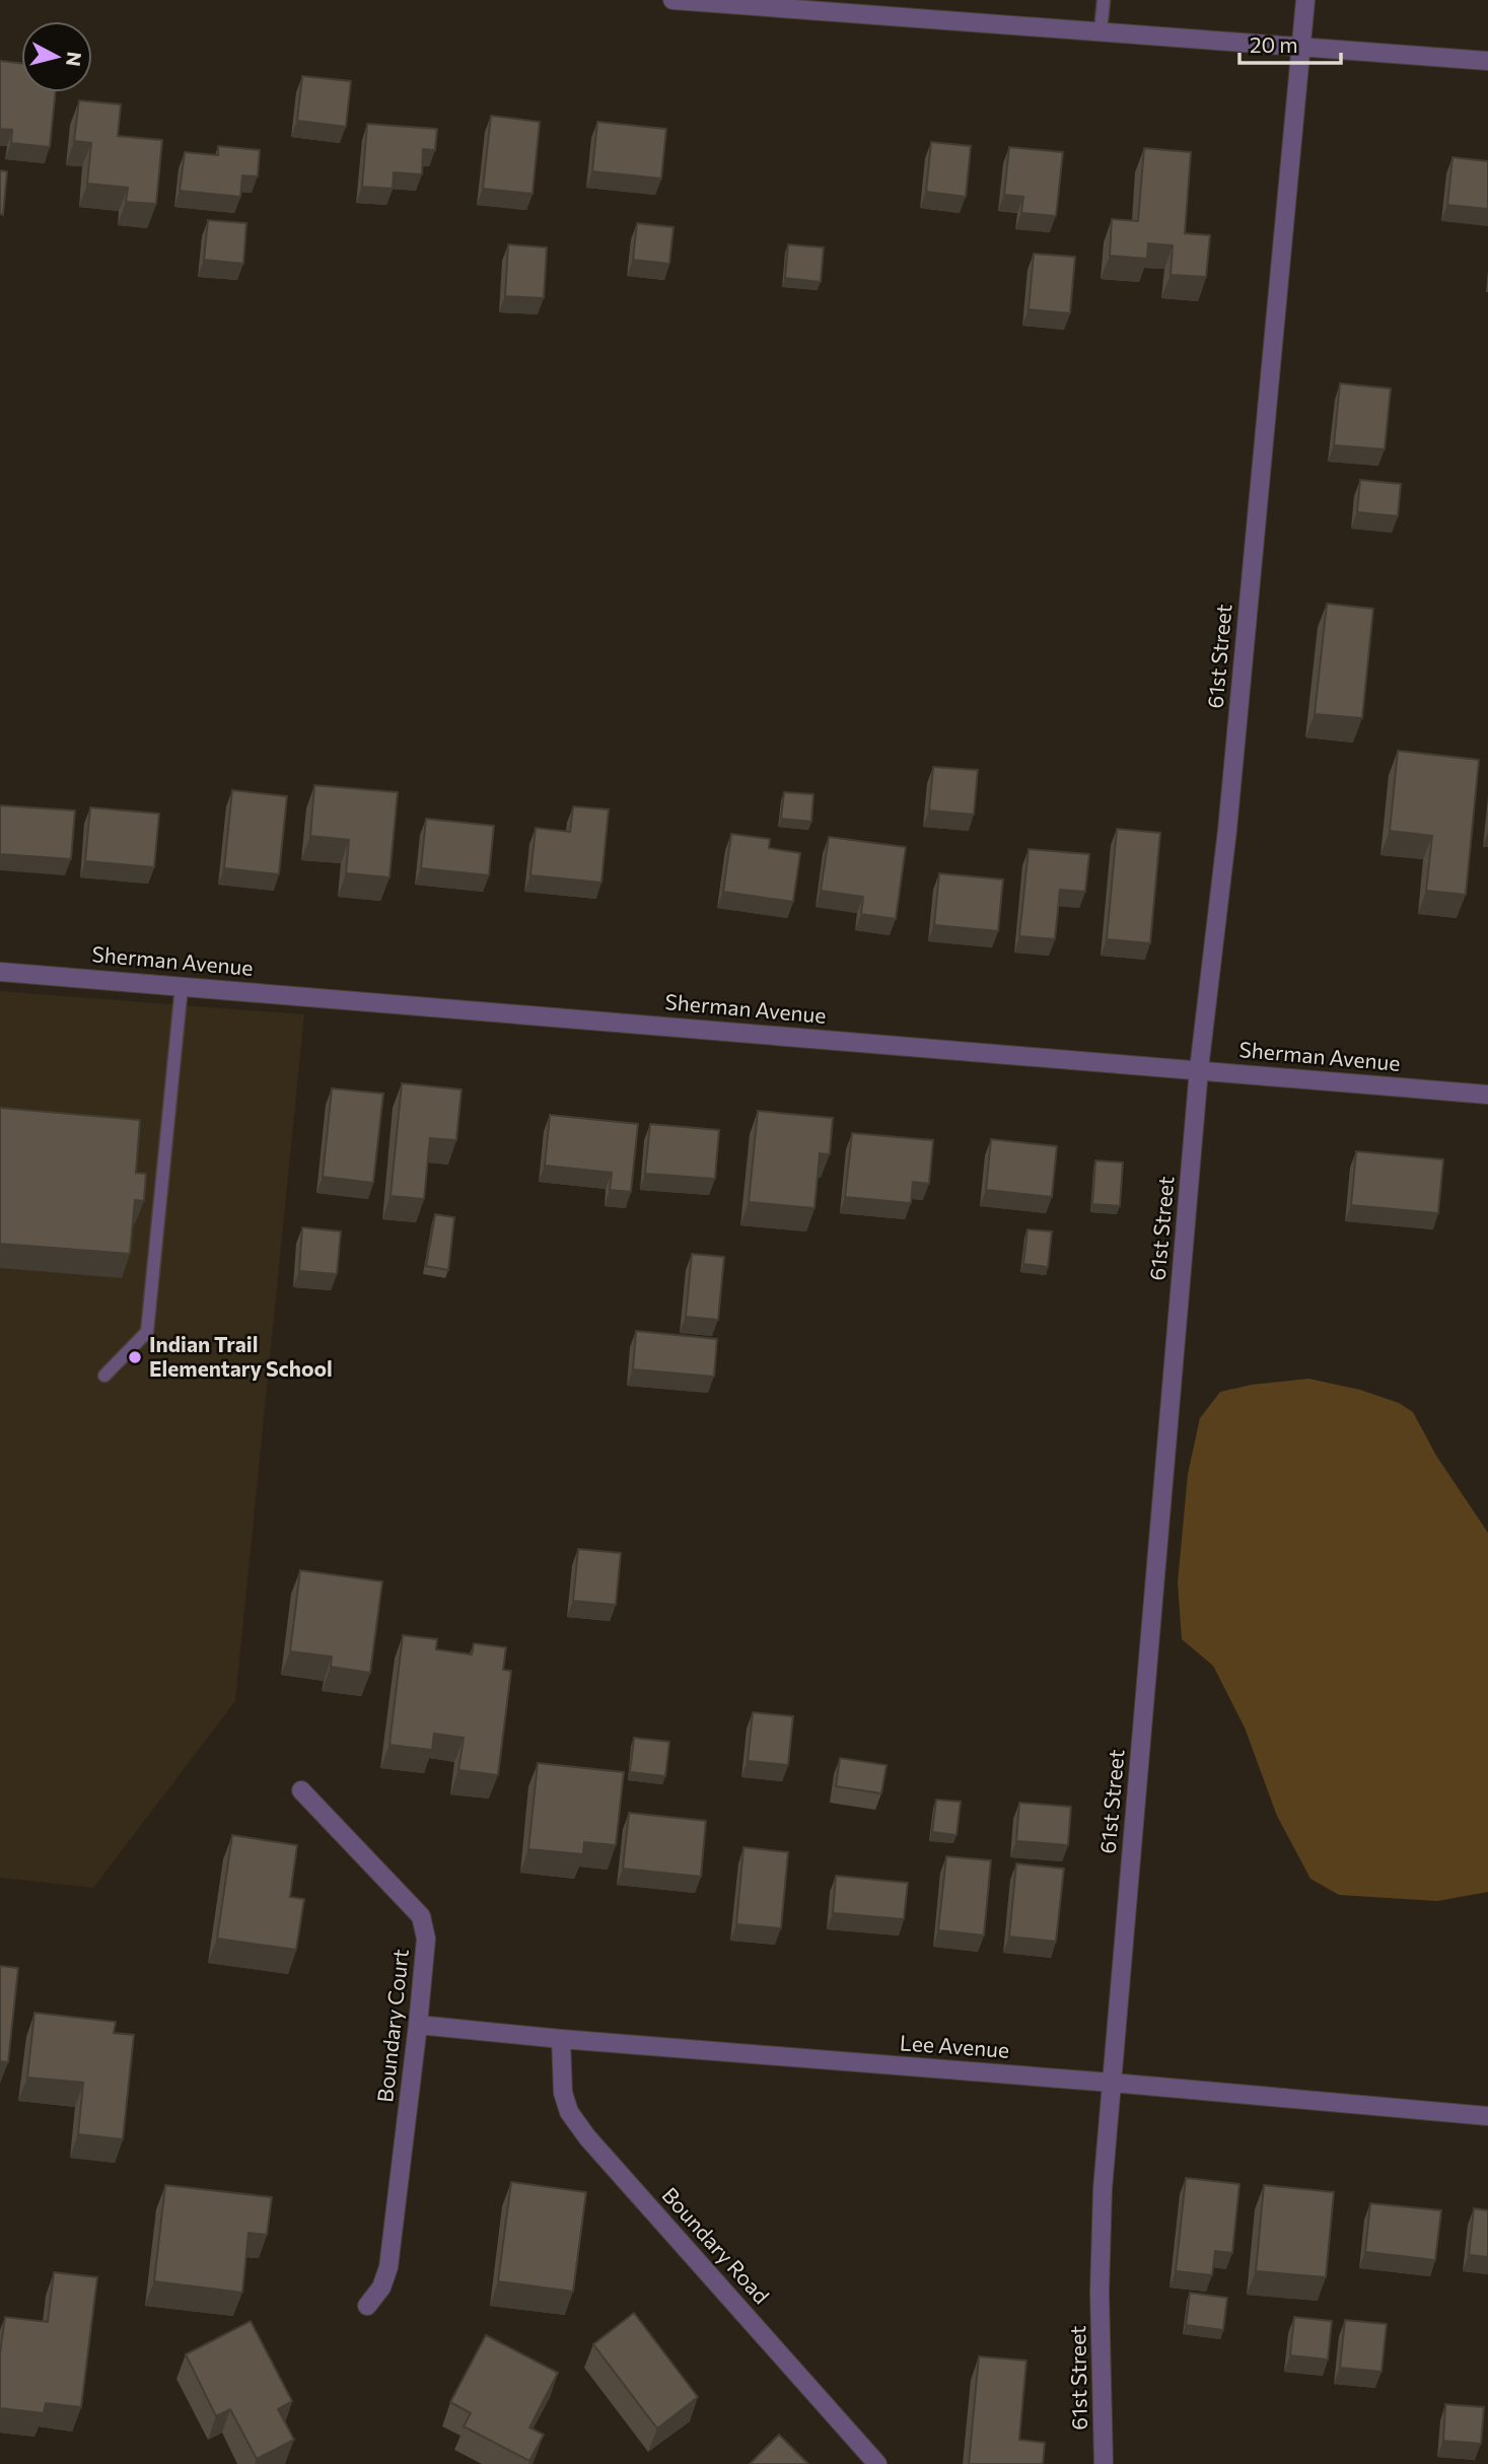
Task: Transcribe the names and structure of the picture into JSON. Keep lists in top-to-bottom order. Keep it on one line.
{"streets":{"street":["61st Street","Sherman Avenue","Boundary Court","Lee Avenue","Boundary Road"]},"crossings":[["61st Street","Sherman Avenue"],["61st Street","Lee Avenue"],["Boundary Court","Lee Avenue"],["Lee Avenue","Boundary Road"]],"places":["Indian Trail Elementary School"],"scale_bar":"20 m","north":"right"}
